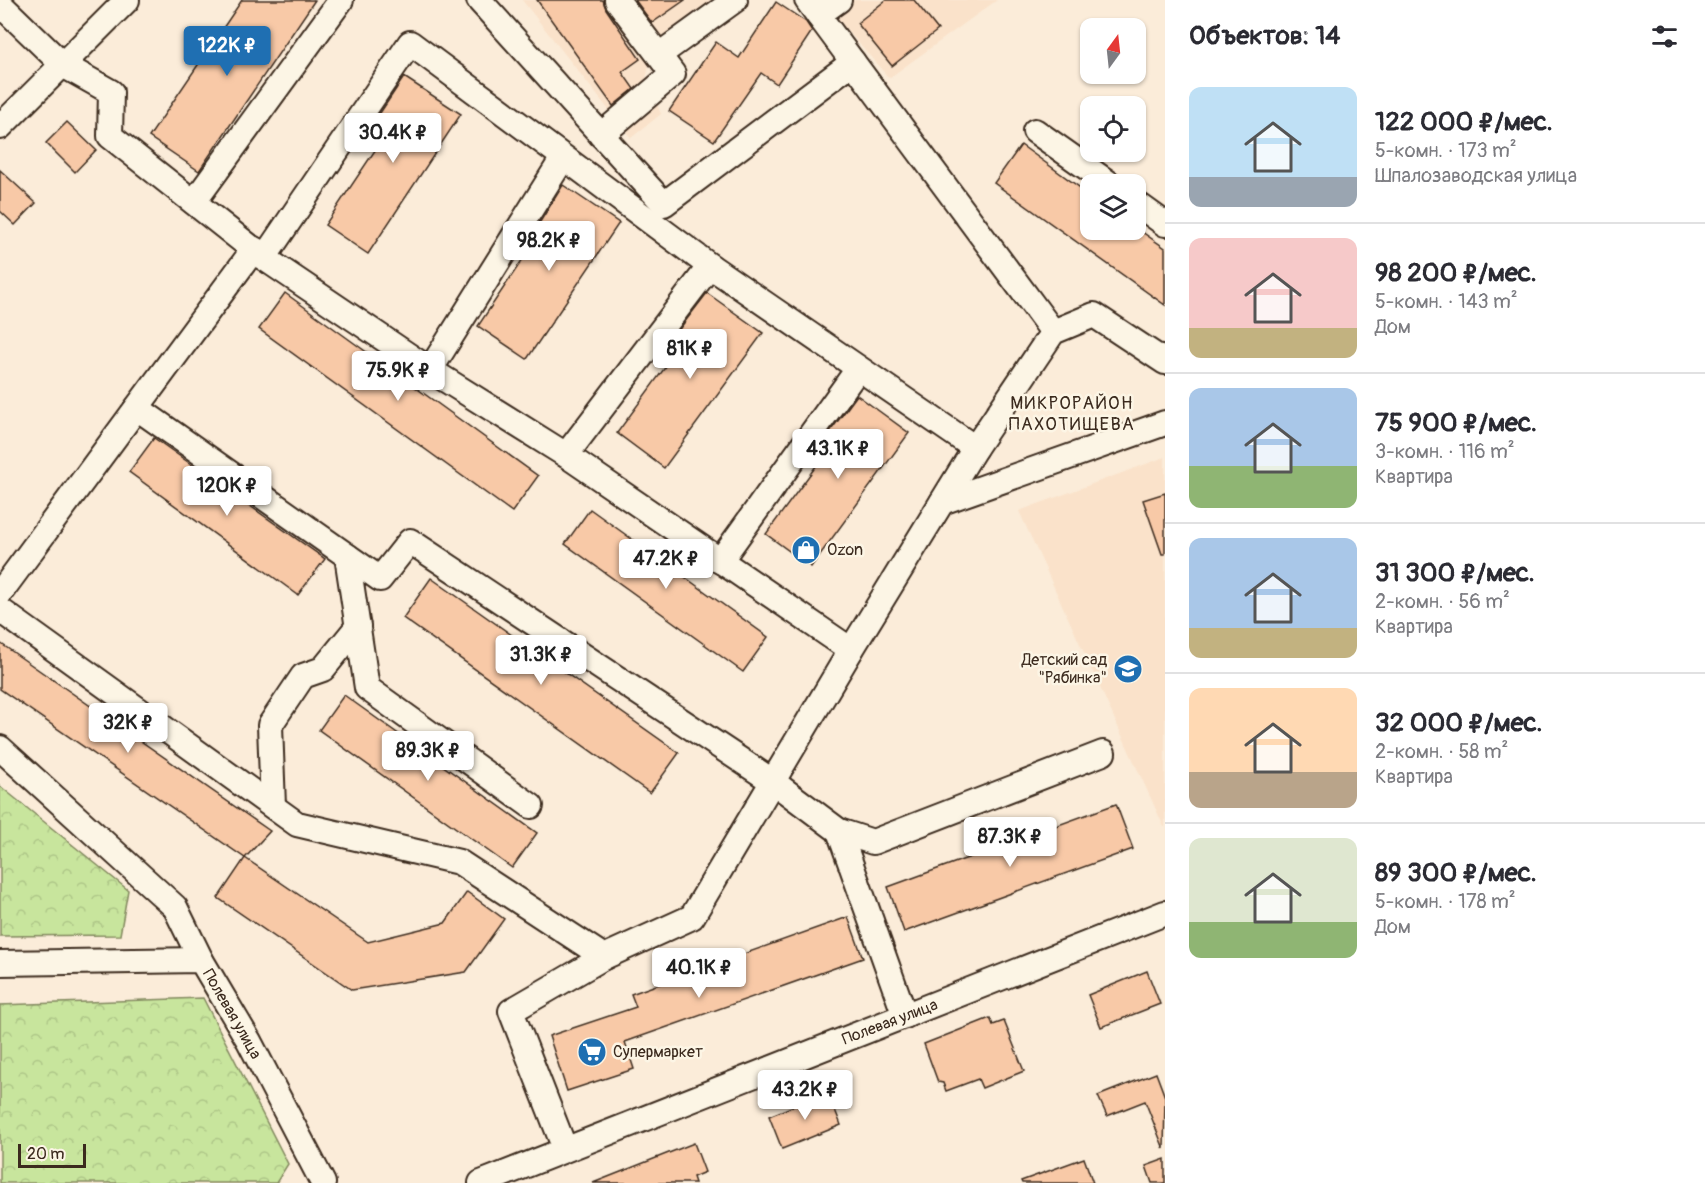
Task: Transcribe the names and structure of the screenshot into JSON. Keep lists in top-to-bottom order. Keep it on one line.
{"streets":{"street":["Полевая улица"]},"districts":["МИКРОРАЙОН ПАХОТИЩЕВА"],"places":{"shop":["Ozon"],"school or university":["Детский сад \"Рябинка\""],"supermarket":["Супермаркет"]},"scale_bar":"20 m","north":"top","page":{"heading":"Объектов: 14","price":["122K ₽","30.4K ₽","98.2K ₽","81K ₽","75.9K ₽","43.1K ₽","120K ₽","47.2K ₽","31.3K ₽","32K ₽","89.3K ₽","87.3K ₽","40.1K ₽","43.2K ₽"],"list":[{"name":"122 000 ₽/мес.","note":"5-комн. · 173 m² · Шпалозаводская улица"},{"name":"98 200 ₽/мес.","note":"5-комн. · 143 m² · Дом"},{"name":"75 900 ₽/мес.","note":"3-комн. · 116 m² · Квартира"},{"name":"31 300 ₽/мес.","note":"2-комн. · 56 m² · Квартира"},{"name":"32 000 ₽/мес.","note":"2-комн. · 58 m² · Квартира"},{"name":"89 300 ₽/мес.","note":"5-комн. · 178 m² · Дом"}],"scale":"20 m"}}
